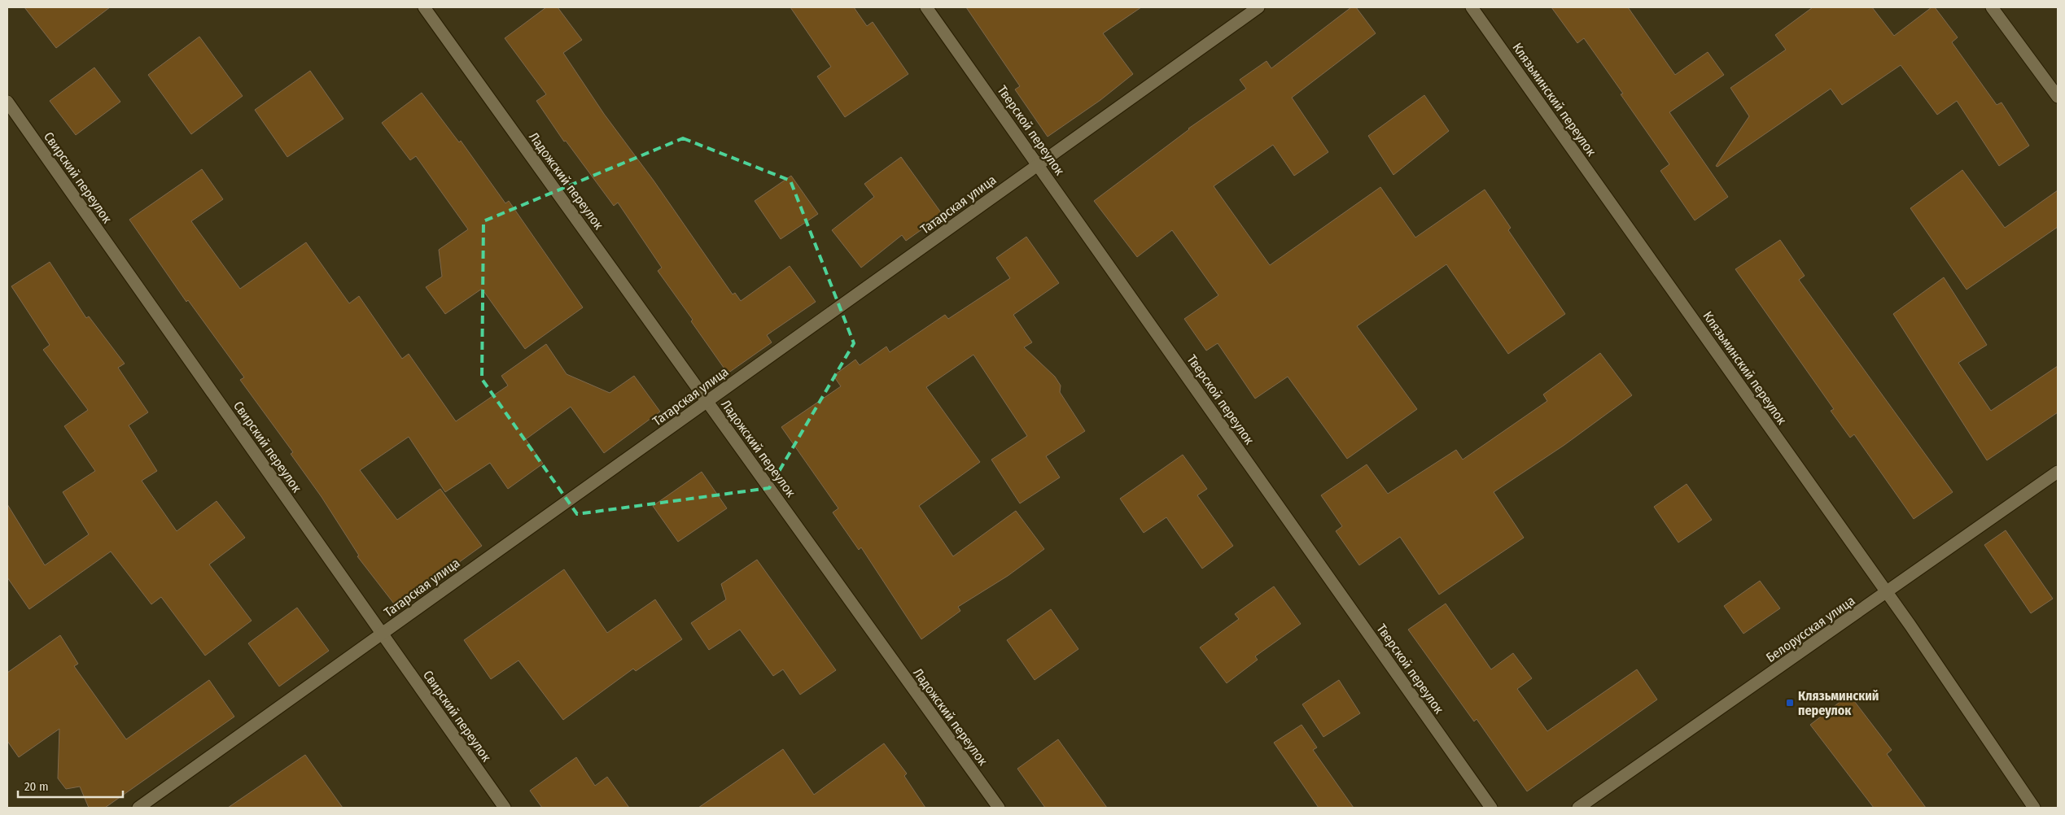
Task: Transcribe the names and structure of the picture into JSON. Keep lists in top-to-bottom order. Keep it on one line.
{"streets":{"street":["Клязьминский переулок","Тверской переулок","Свирский переулок","Ладожский переулок","Татарская улица","Белорусская улица"]},"crossings":[["Клязьминский переулок","Белорусская улица"],["Тверской переулок","Татарская улица"],["Свирский переулок","Татарская улица"],["Ладожский переулок","Татарская улица"]],"places":{"transit":["Клязьминский переулок"]},"scale_bar":"20 m"}
